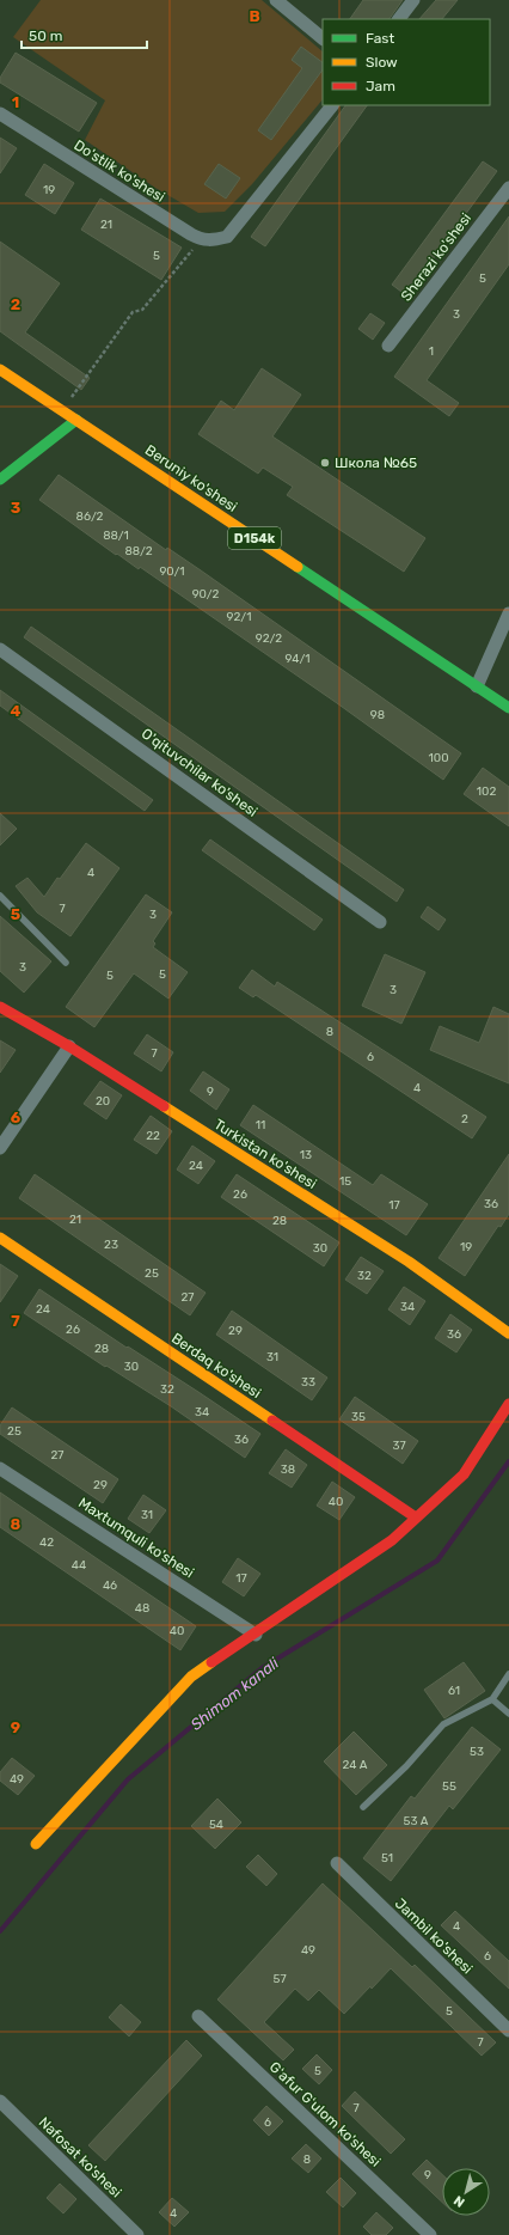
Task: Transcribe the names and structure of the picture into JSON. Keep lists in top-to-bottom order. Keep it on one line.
{"streets":{"street":["Do'stlik ko'shesi","Sherazi ko'shesi","Beruniy ko'shesi","D154k","O'qituvchilar ko'shesi","Turkistan ko'shesi","Berdaq ko'shesi","Maxtumquli ko'shesi","Jambil ko'shesi","Gʻafur Gʻulom ko'shesi","Nafosat ko'shesi"]},"water":["Shimom kanali"],"places":["Школа №65"],"house_numbers":["19","21","5","5","3","1","86/2","88/1","88/2","90/1","90/2","92/1","92/2","94/1","98","100","102","4","7","3","3","5","5","3","8","7","6","4","9","20","2","11","22","13","24","15","26","36","17","21","28","23","19","30","25","32","27","34","24","26","29","36","28","31","30","33","32","34","35","25","36","37","27","38","29","40","31","42","44","17","46","48","40","61","53","24 A","49","55","53 A","54","51","4","49","6","57","5","7","5","7","6","8","9","4"],"legend":["Fast","Slow","Jam"],"scale_bar":"50 m","north":"bottom left","grid":{"columns":["B"],"rows":["1","2","3","4","5","6","7","8","9"]}}
